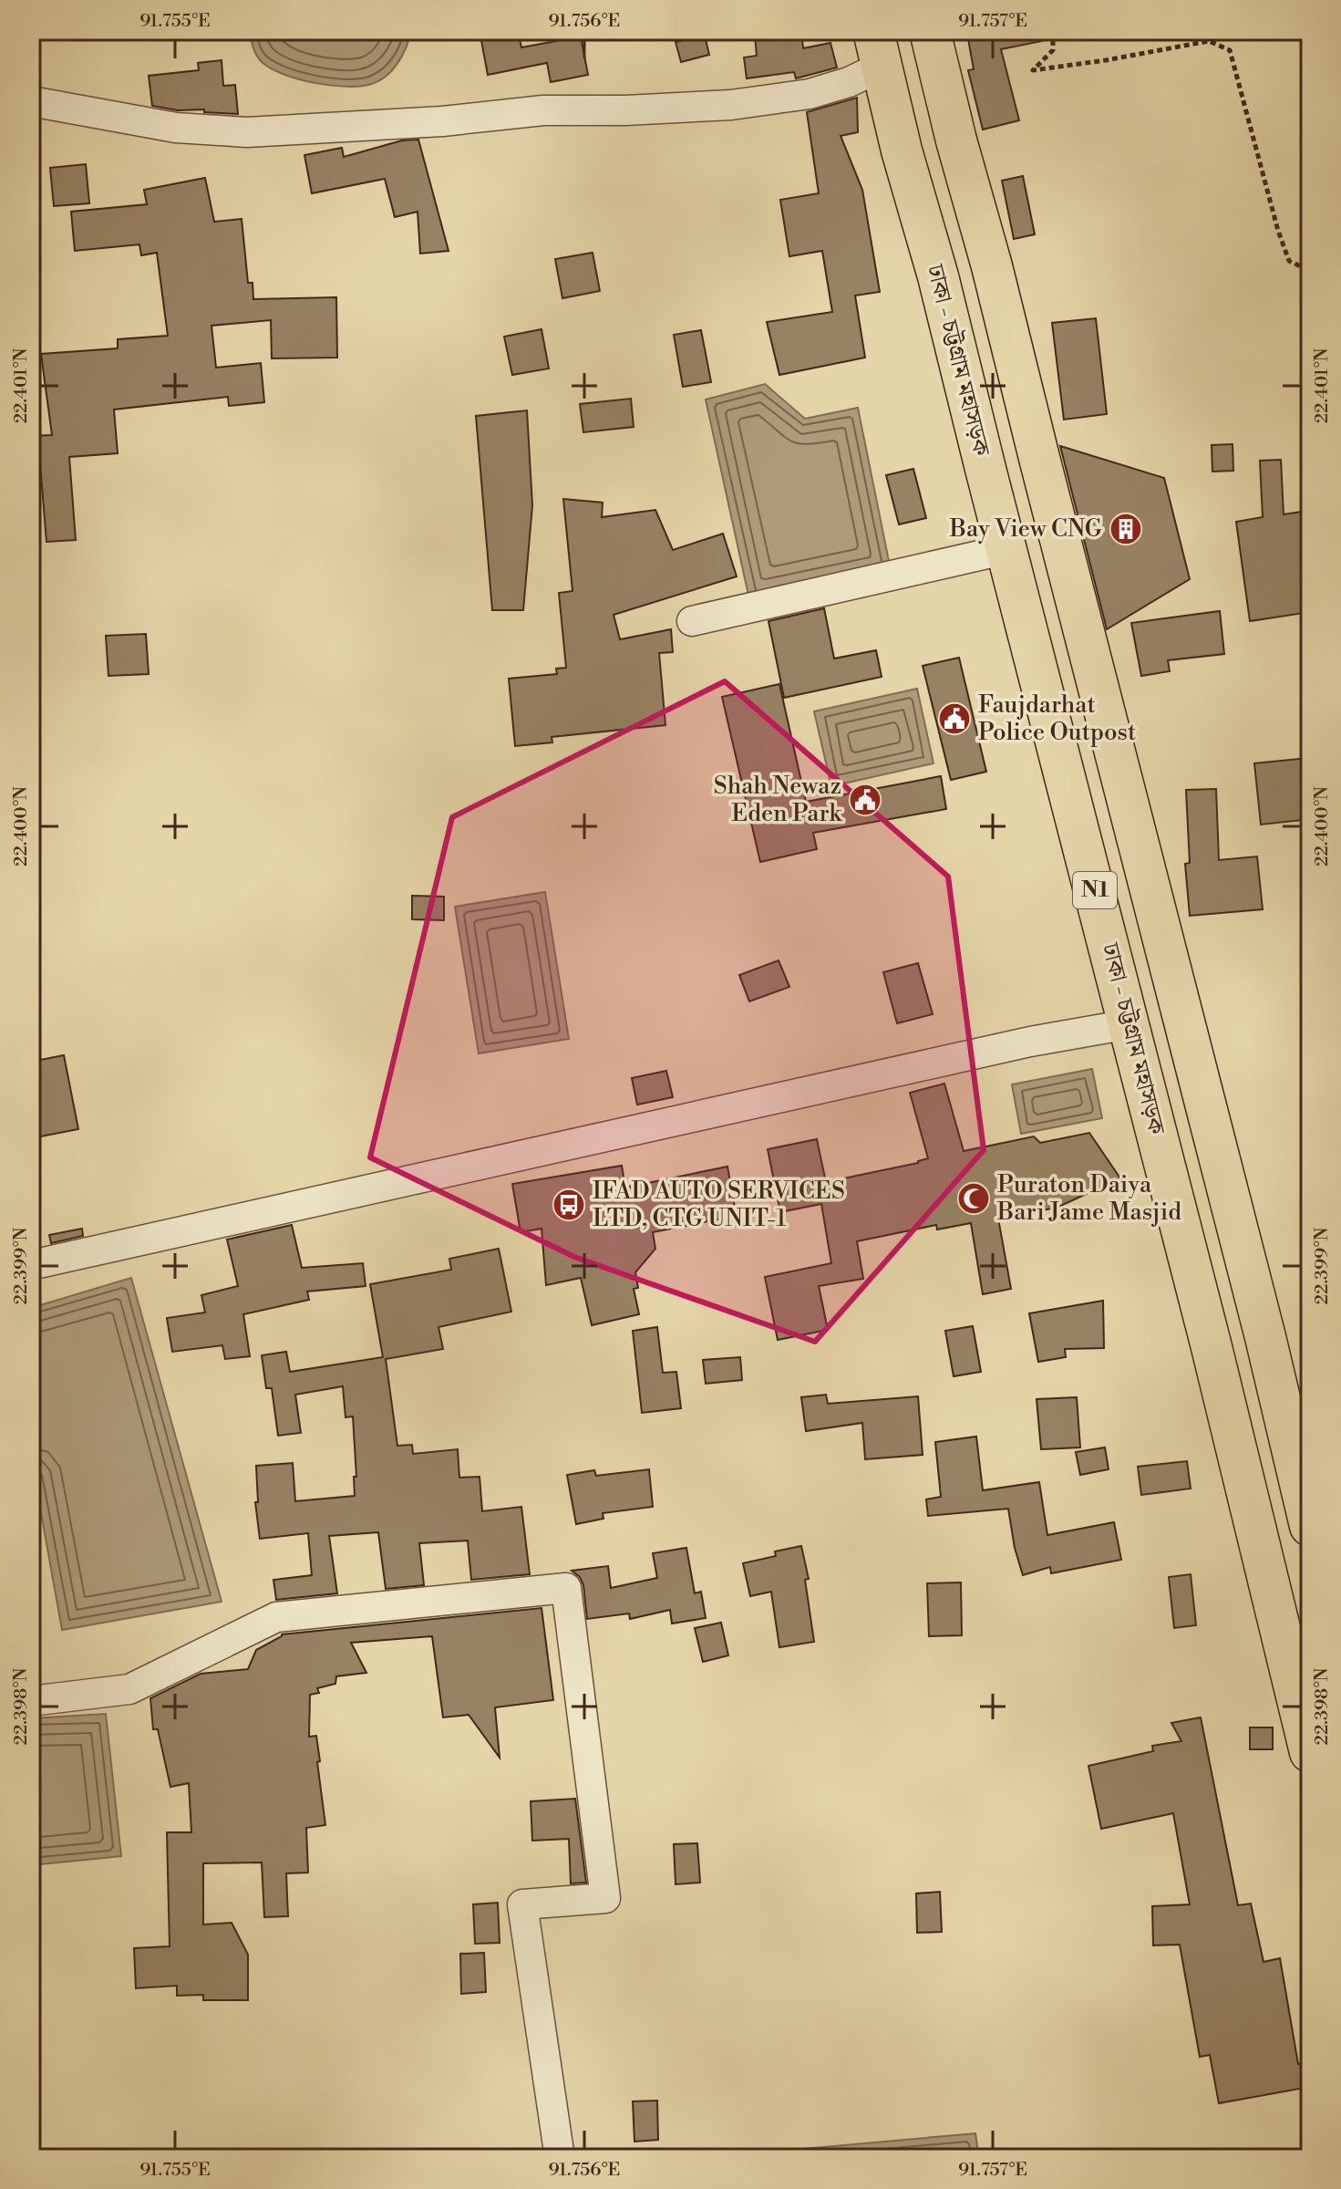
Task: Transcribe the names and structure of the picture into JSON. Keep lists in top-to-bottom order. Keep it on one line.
{"streets":{"highway":["ঢাকা - চট্টগ্রাম মহাসড়ক","N1"]},"places":{"building":["Bay View CNG"],"public building":["Faujdarhat Police Outpost","Shah Newaz Eden Park"],"mosque":["Puraton Daiya Bari Jame Masjid"],"bus stop":["IFAD AUTO SERVICES LTD, CTG UNIT-1"]},"coordinates":["91.755°E","91.756°E","91.757°E","22.401°N","22.400°N","22.399°N","22.398°N"]}
